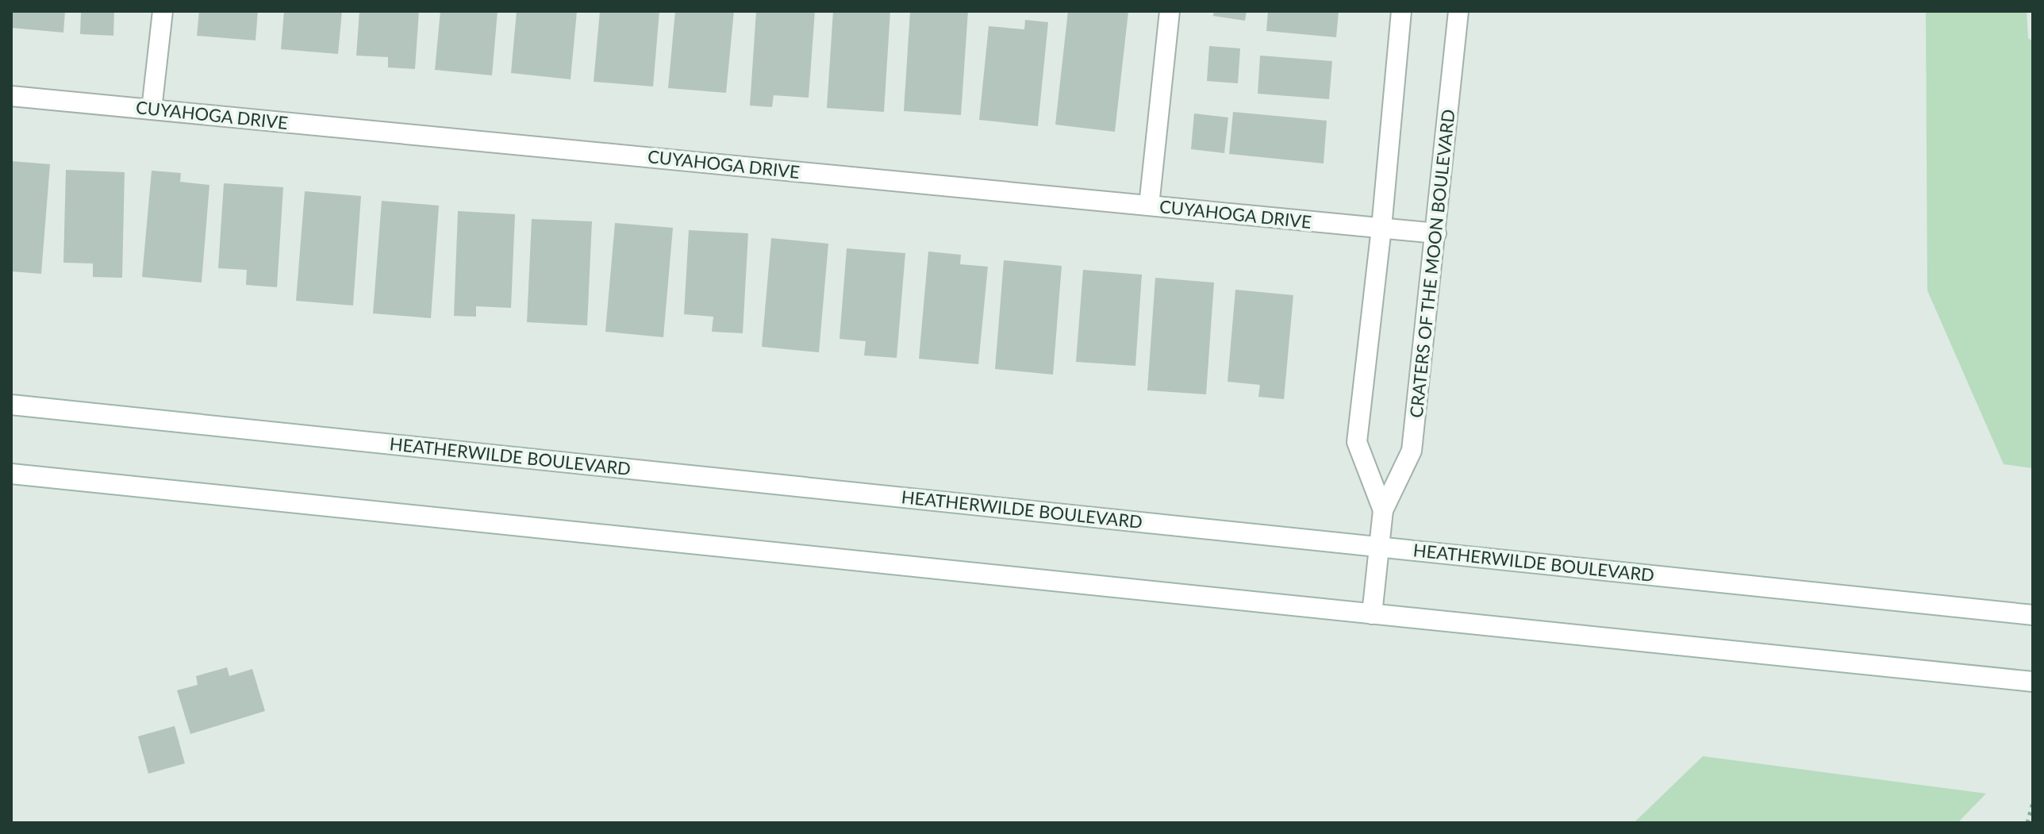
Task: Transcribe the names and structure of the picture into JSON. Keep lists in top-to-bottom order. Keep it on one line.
{"streets":{"main road":["CUYAHOGA DRIVE","CRATERS OF THE MOON BOULEVARD","HEATHERWILDE BOULEVARD"]},"crossings":[["CUYAHOGA DRIVE","CRATERS OF THE MOON BOULEVARD"],["CRATERS OF THE MOON BOULEVARD","HEATHERWILDE BOULEVARD"]]}
